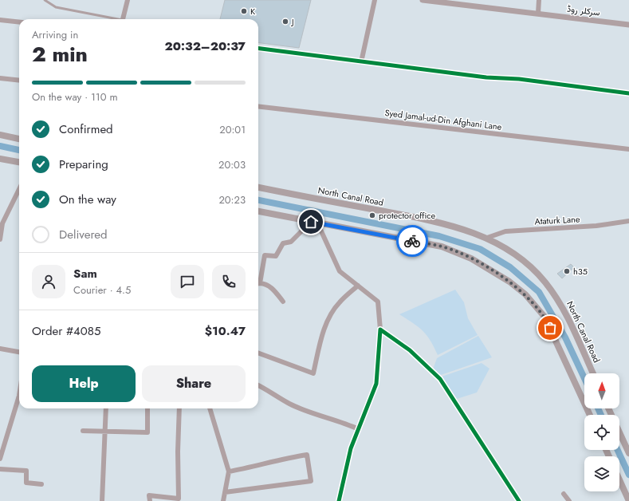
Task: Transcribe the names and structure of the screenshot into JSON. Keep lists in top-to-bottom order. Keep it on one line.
{"streets":{"main road":["North Canal Road"],"street":["سرکلر روڈ","Syed Jamal-ud-Din Afghani Lane","Ataturk Lane"]},"crossings":[["North Canal Road","Ataturk Lane"]],"places":["K","J","protector office","h35"],"north":"top","page":{"heading":["2 min","Arriving in","20:32–20:37"],"panel":["Sam","Courier · 4.5","Order #4085","$10.47"],"bar":"On the way · 110 m","list":[["Confirmed","20:01"],["Preparing","20:03"],["On the way","20:23"],"Delivered"],"buttons":["Help","Share"]}}
